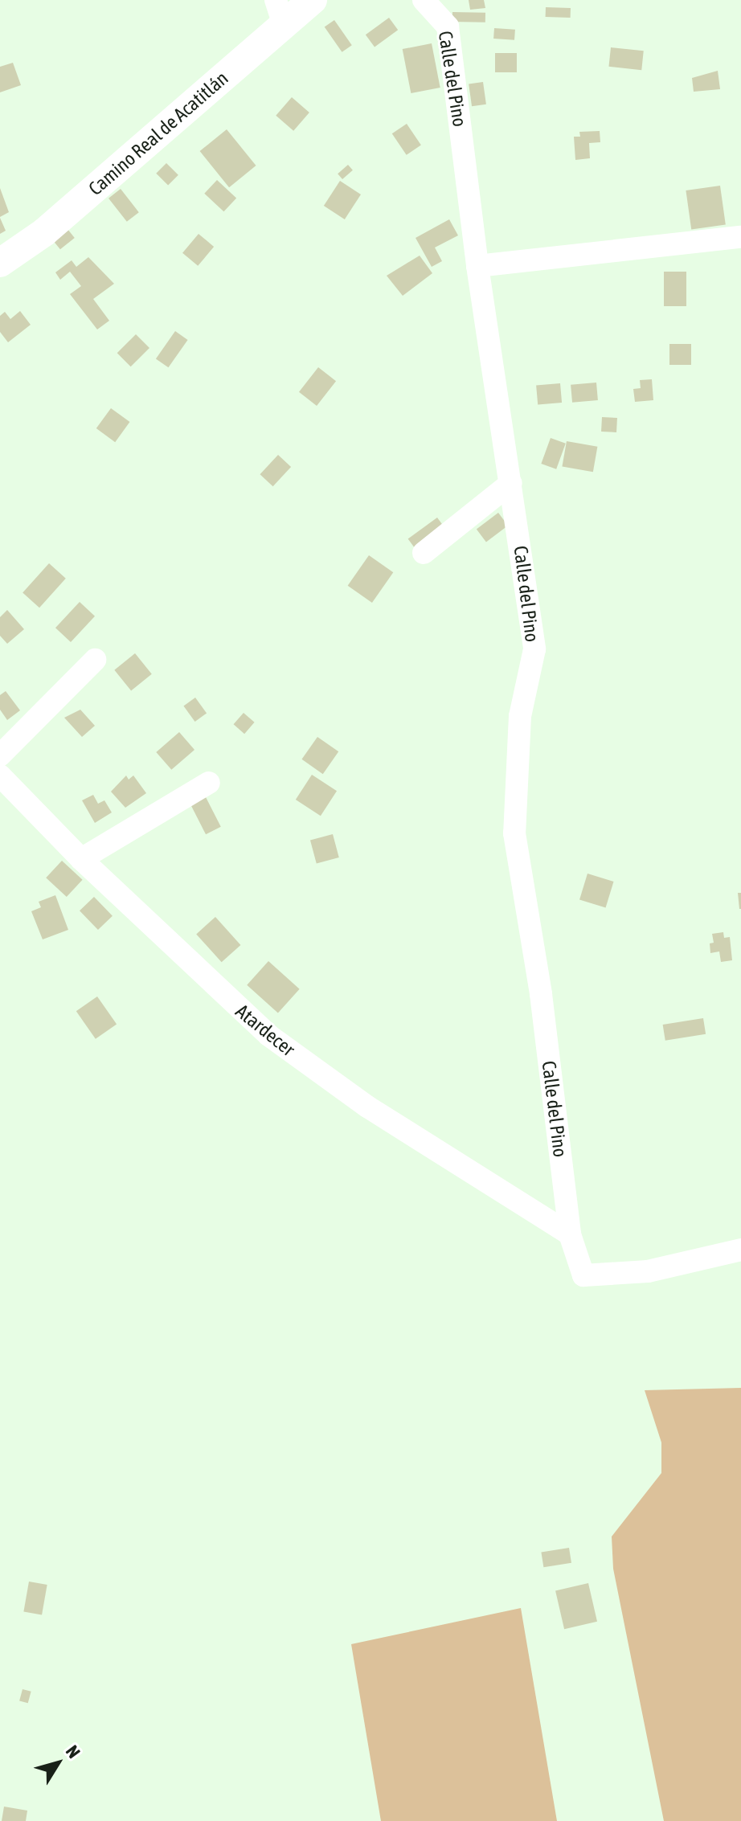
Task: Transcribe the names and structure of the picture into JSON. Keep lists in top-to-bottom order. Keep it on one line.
{"streets":{"main road":["Camino Real de Acatitlán"],"street":["Calle del Pino","Atardecer"]},"crossings":[["Calle del Pino","Atardecer"]],"north":"top right"}
